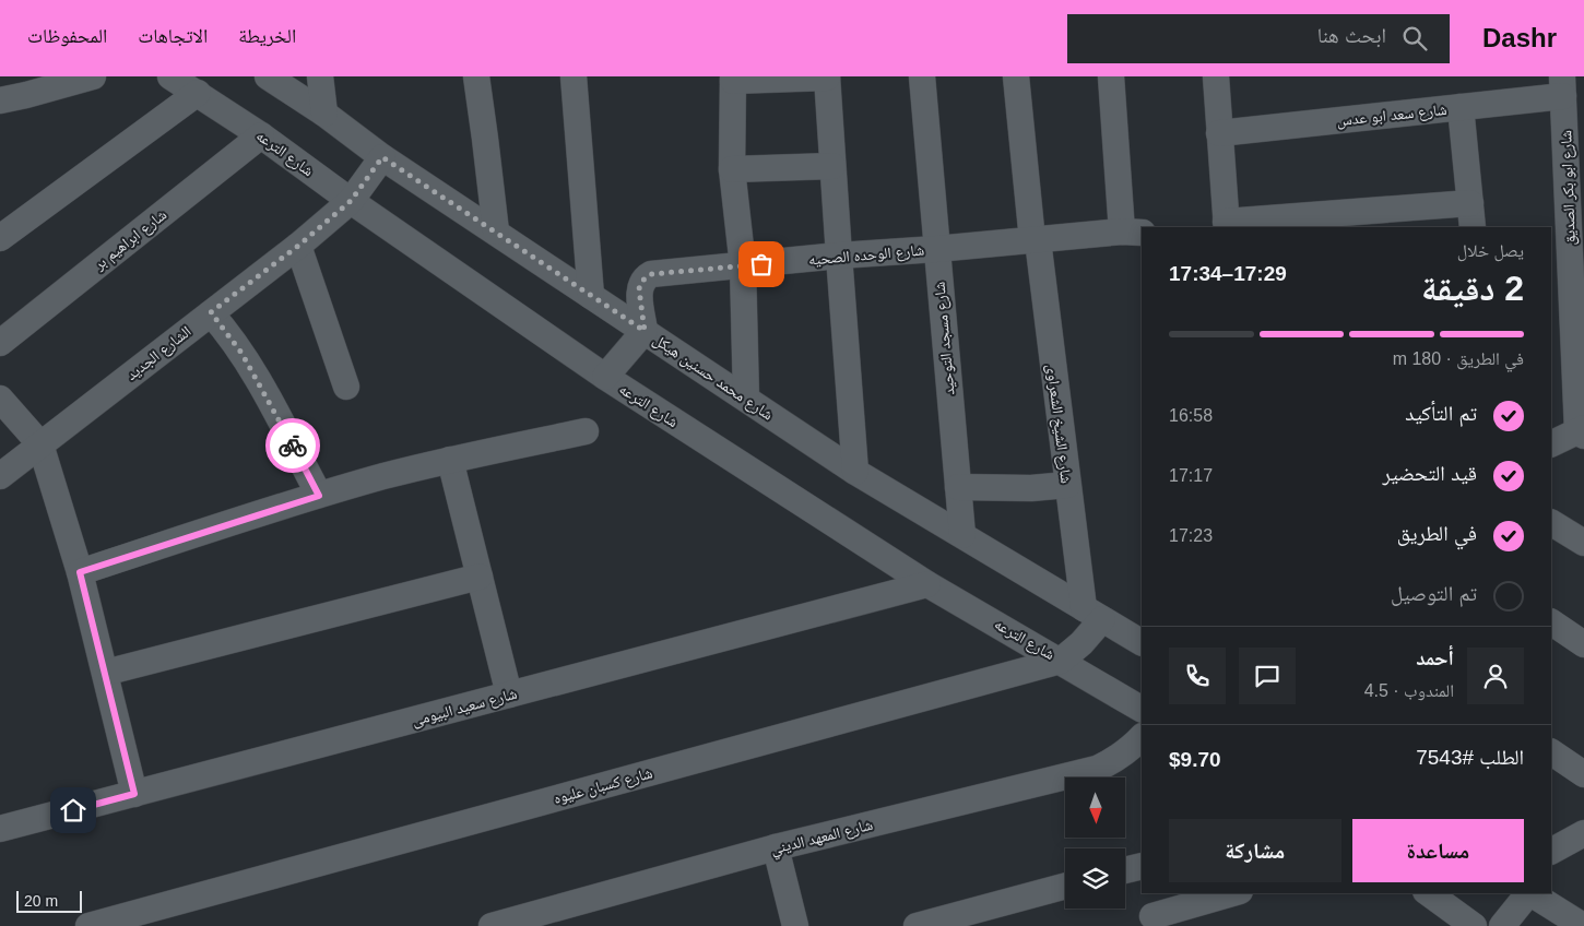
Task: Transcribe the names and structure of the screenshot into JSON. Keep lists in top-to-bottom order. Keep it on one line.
{"streets":{"street":["شارع سعد ابو عدس","شارع الترعه","شارع ابو بكر الصديق","شارع ابراهيم بر","شارع الوحده الصحيه","شارع مسجد التوحيد","الشارع الجديد","شارع محمد حسنين هيكل","شارع الشيخ الشعراوى","شارع سعيد البيومى","شارع كسبان عليوه","شارع المعهد الديني"]},"crossings":[["شارع سعد ابو عدس","شارع ابو بكر الصديق"],["شارع الترعه","شارع ابراهيم بر"],["شارع الترعه","الشارع الجديد"],["شارع الترعه","شارع سعيد البيومى"],["شارع الترعه","شارع كسبان عليوه"],["شارع الوحده الصحيه","شارع مسجد التوحيد"],["شارع الوحده الصحيه","شارع محمد حسنين هيكل"],["شارع الوحده الصحيه","شارع الشيخ الشعراوى"],["شارع مسجد التوحيد","شارع محمد حسنين هيكل"],["الشارع الجديد","شارع محمد حسنين هيكل"],["شارع محمد حسنين هيكل","شارع الشيخ الشعراوى"],["شارع محمد حسنين هيكل","شارع كسبان عليوه"],["شارع الشيخ الشعراوى","شارع كسبان عليوه"]],"scale_bar":"20 m","north":"bottom","page":{"header":"Dashr","search":"ابحث هنا","nav":["الخريطة","الاتجاهات","المحفوظات"],"heading":["2 دقيقة","يصل خلال","17:29–17:34"],"panel":["أحمد","المندوب · 4.5","الطلب #7543","$9.70"],"bar":"في الطريق · 180 m","list":[["تم التأكيد","16:58"],["قيد التحضير","17:17"],["في الطريق","17:23"],"تم التوصيل"],"buttons":["مساعدة","مشاركة"],"scale":"20 m"}}
